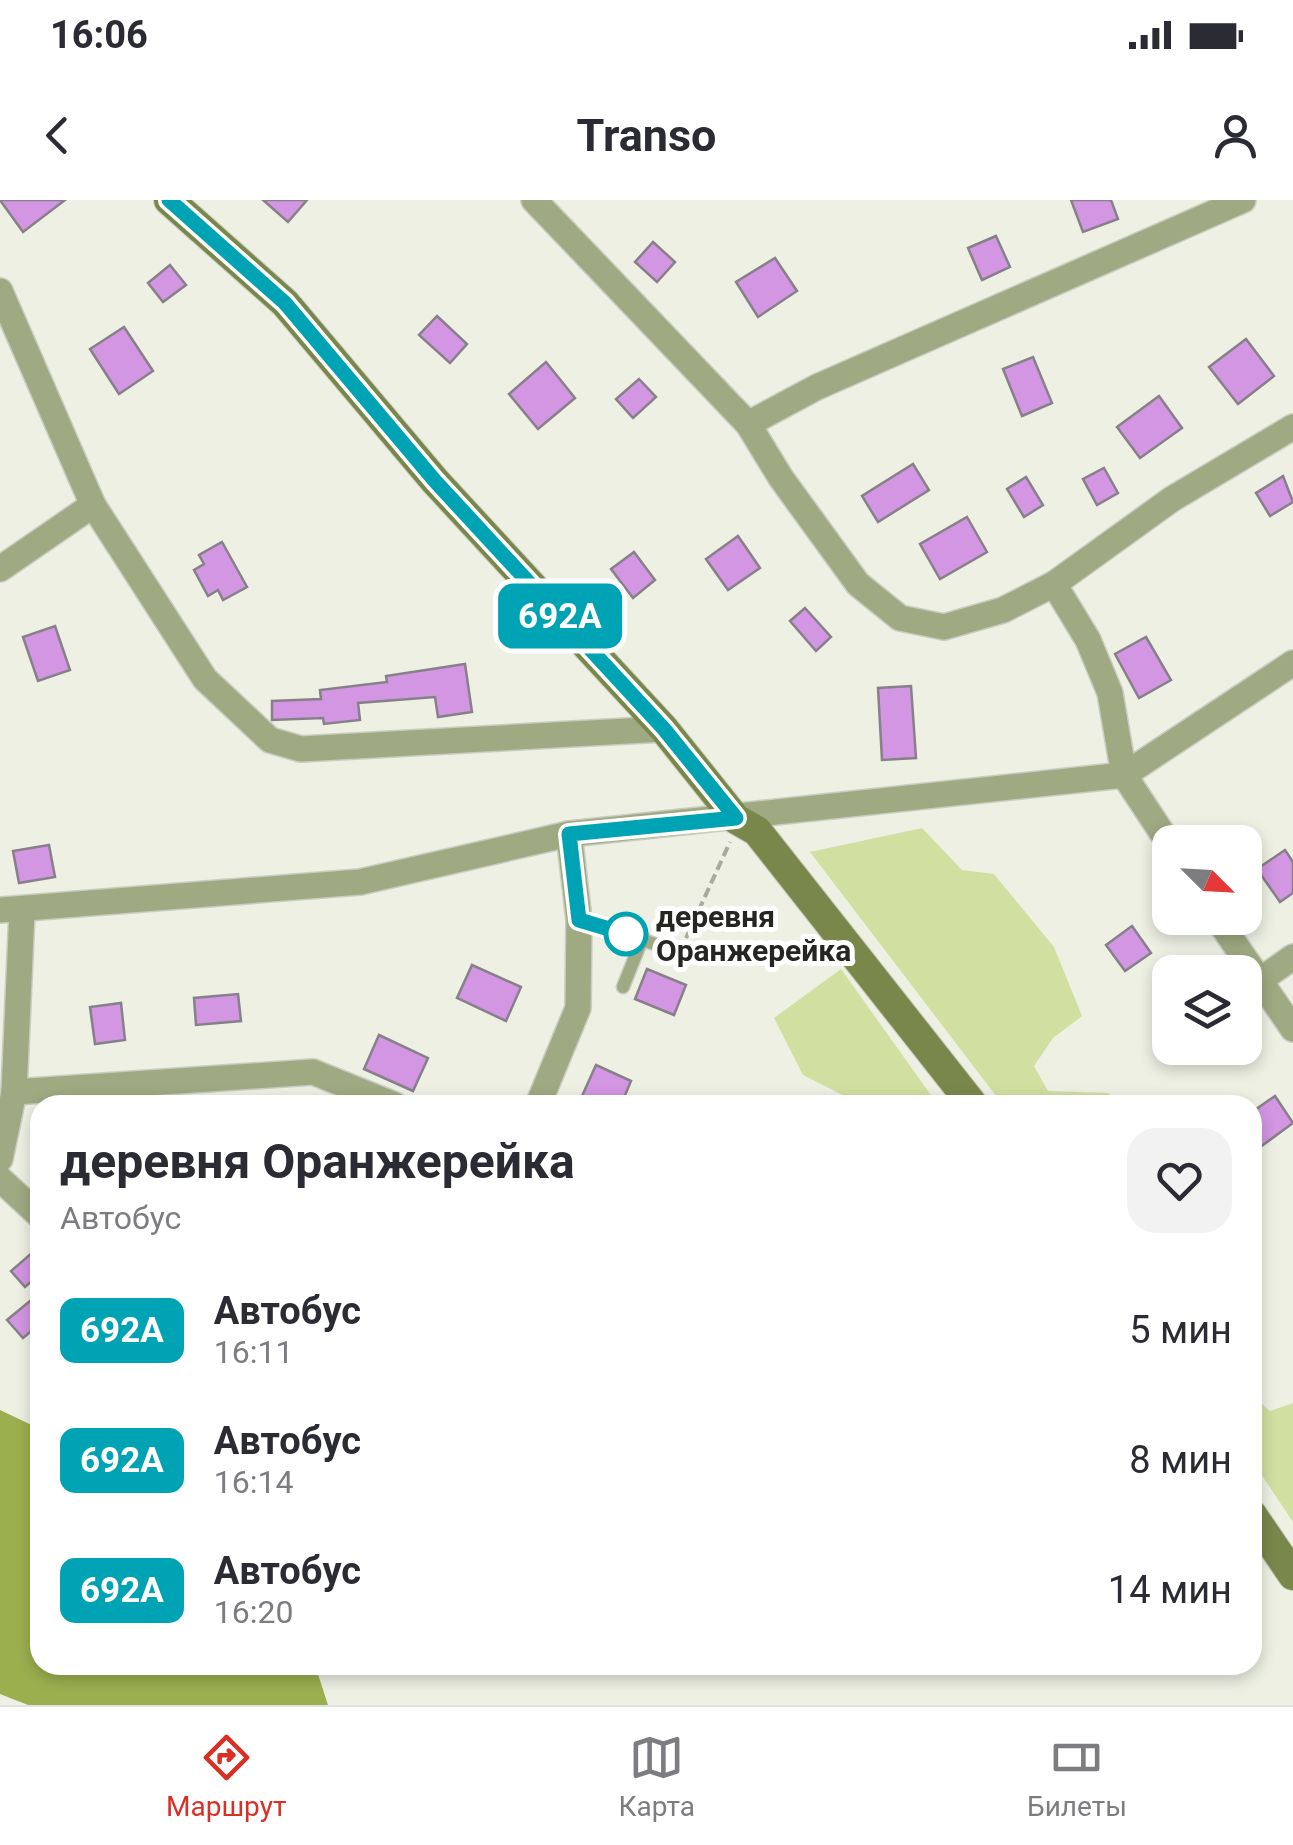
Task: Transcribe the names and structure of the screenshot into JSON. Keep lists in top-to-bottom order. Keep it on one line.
{"places":["деревня Оранжерейка"],"lines":["bus line 692А"],"north":"bottom right","page":{"status":"16:06","header":"Transo","on_map":"692А","heading":["деревня Оранжерейка","Автобус"],"list":[{"mark":"692А","name":"Автобус","note":"16:11","value":"5 мин"},{"mark":"692А","name":"Автобус","note":"16:14","value":"8 мин"},{"mark":"692А","name":"Автобус","note":"16:20","value":"14 мин"}],"tabs":["Маршрут","Карта","Билеты"]}}
